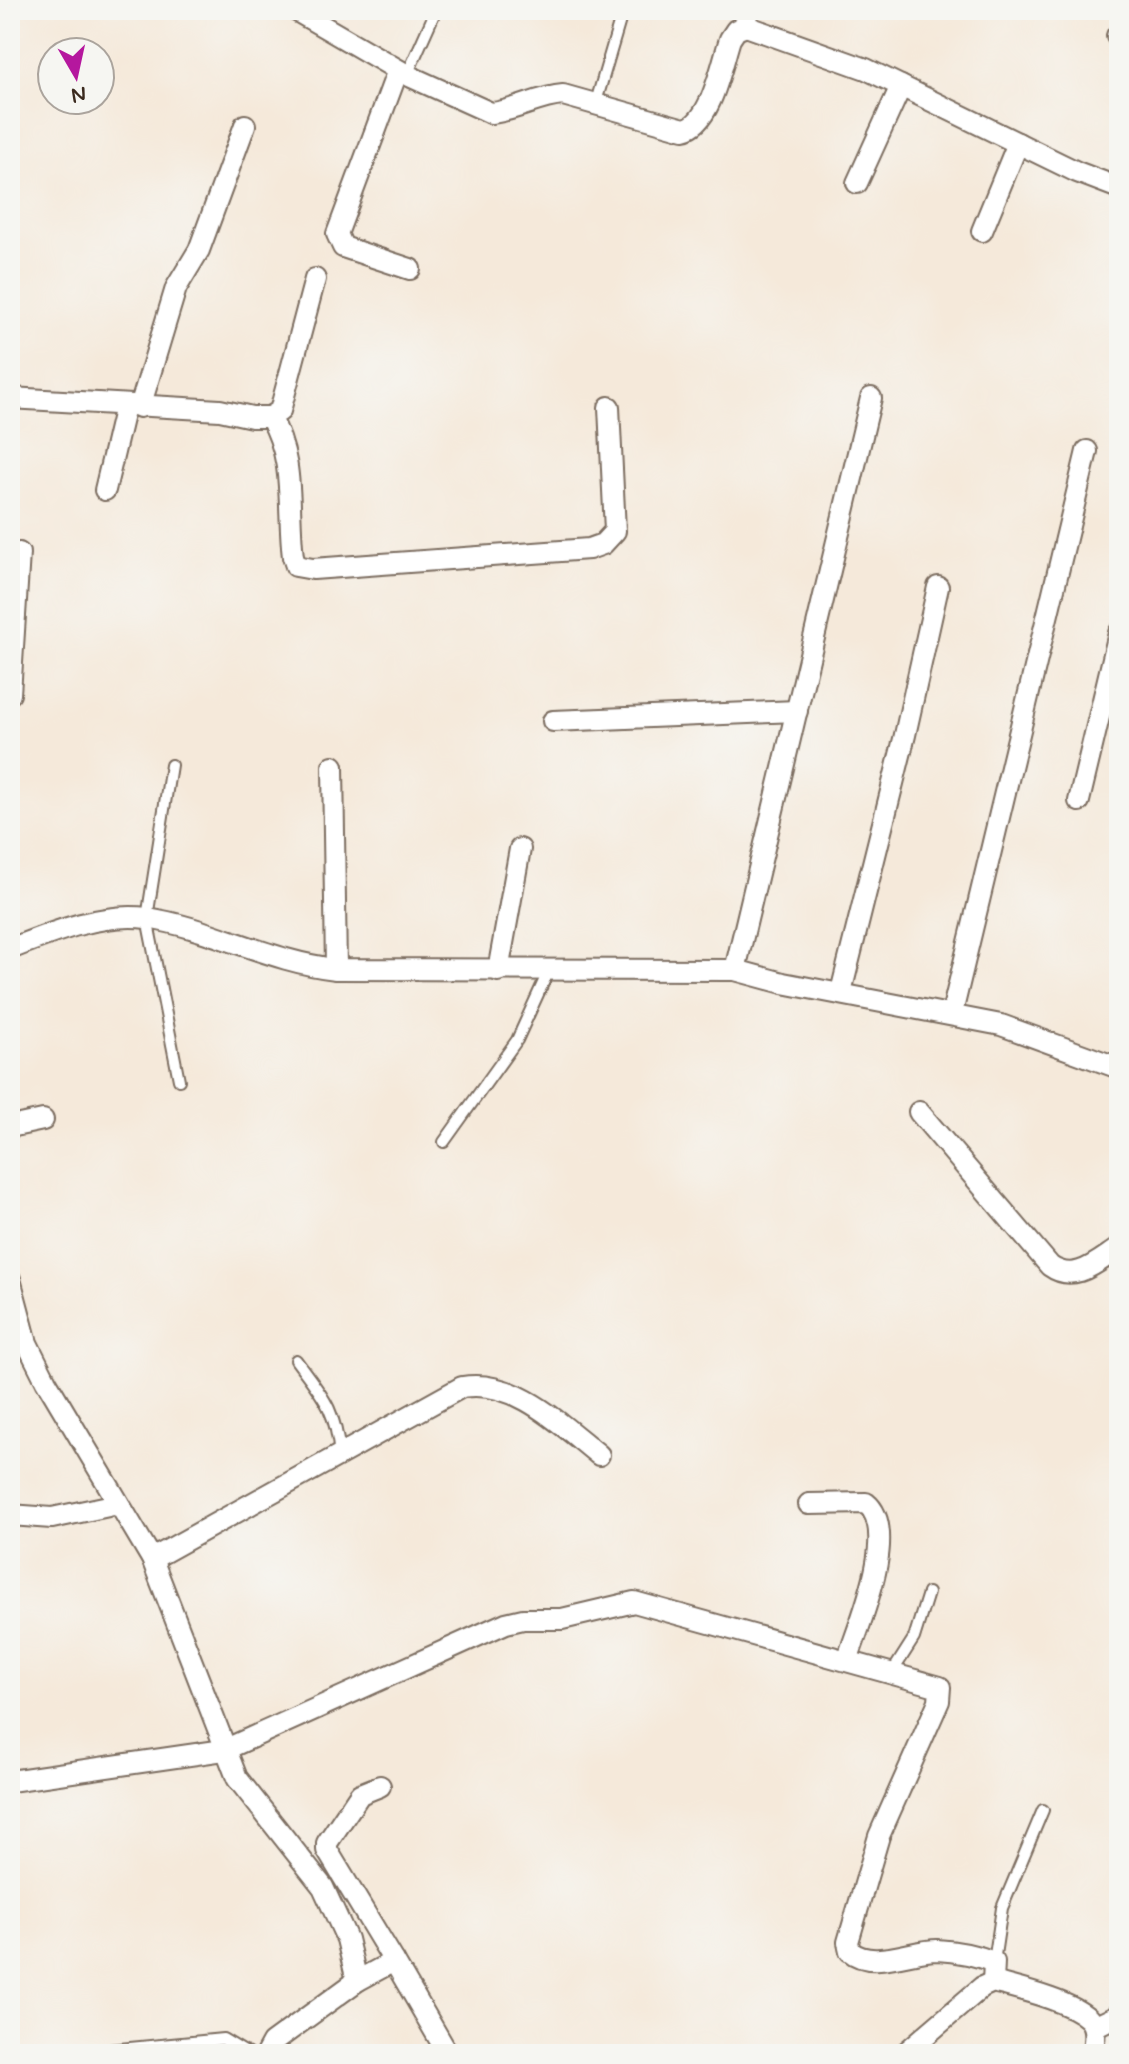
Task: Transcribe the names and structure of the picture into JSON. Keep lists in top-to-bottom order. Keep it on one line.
{"north":"bottom"}
